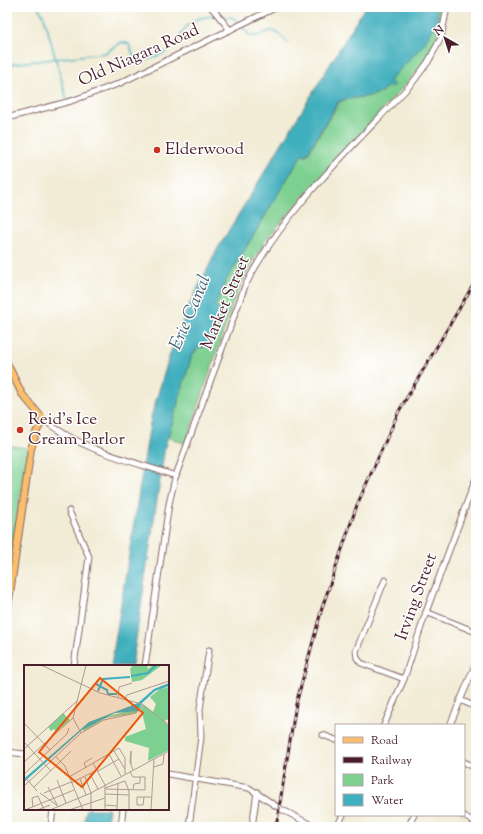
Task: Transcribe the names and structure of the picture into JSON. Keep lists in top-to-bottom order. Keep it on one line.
{"streets":{"street":["Old Niagara Road","Market Street","Irving Street"]},"water":["Erie Canal"],"places":["Elderwood","Reid's Ice Cream Parlor"],"legend":["Road","Railway","Park","Water"],"north":"top left"}
